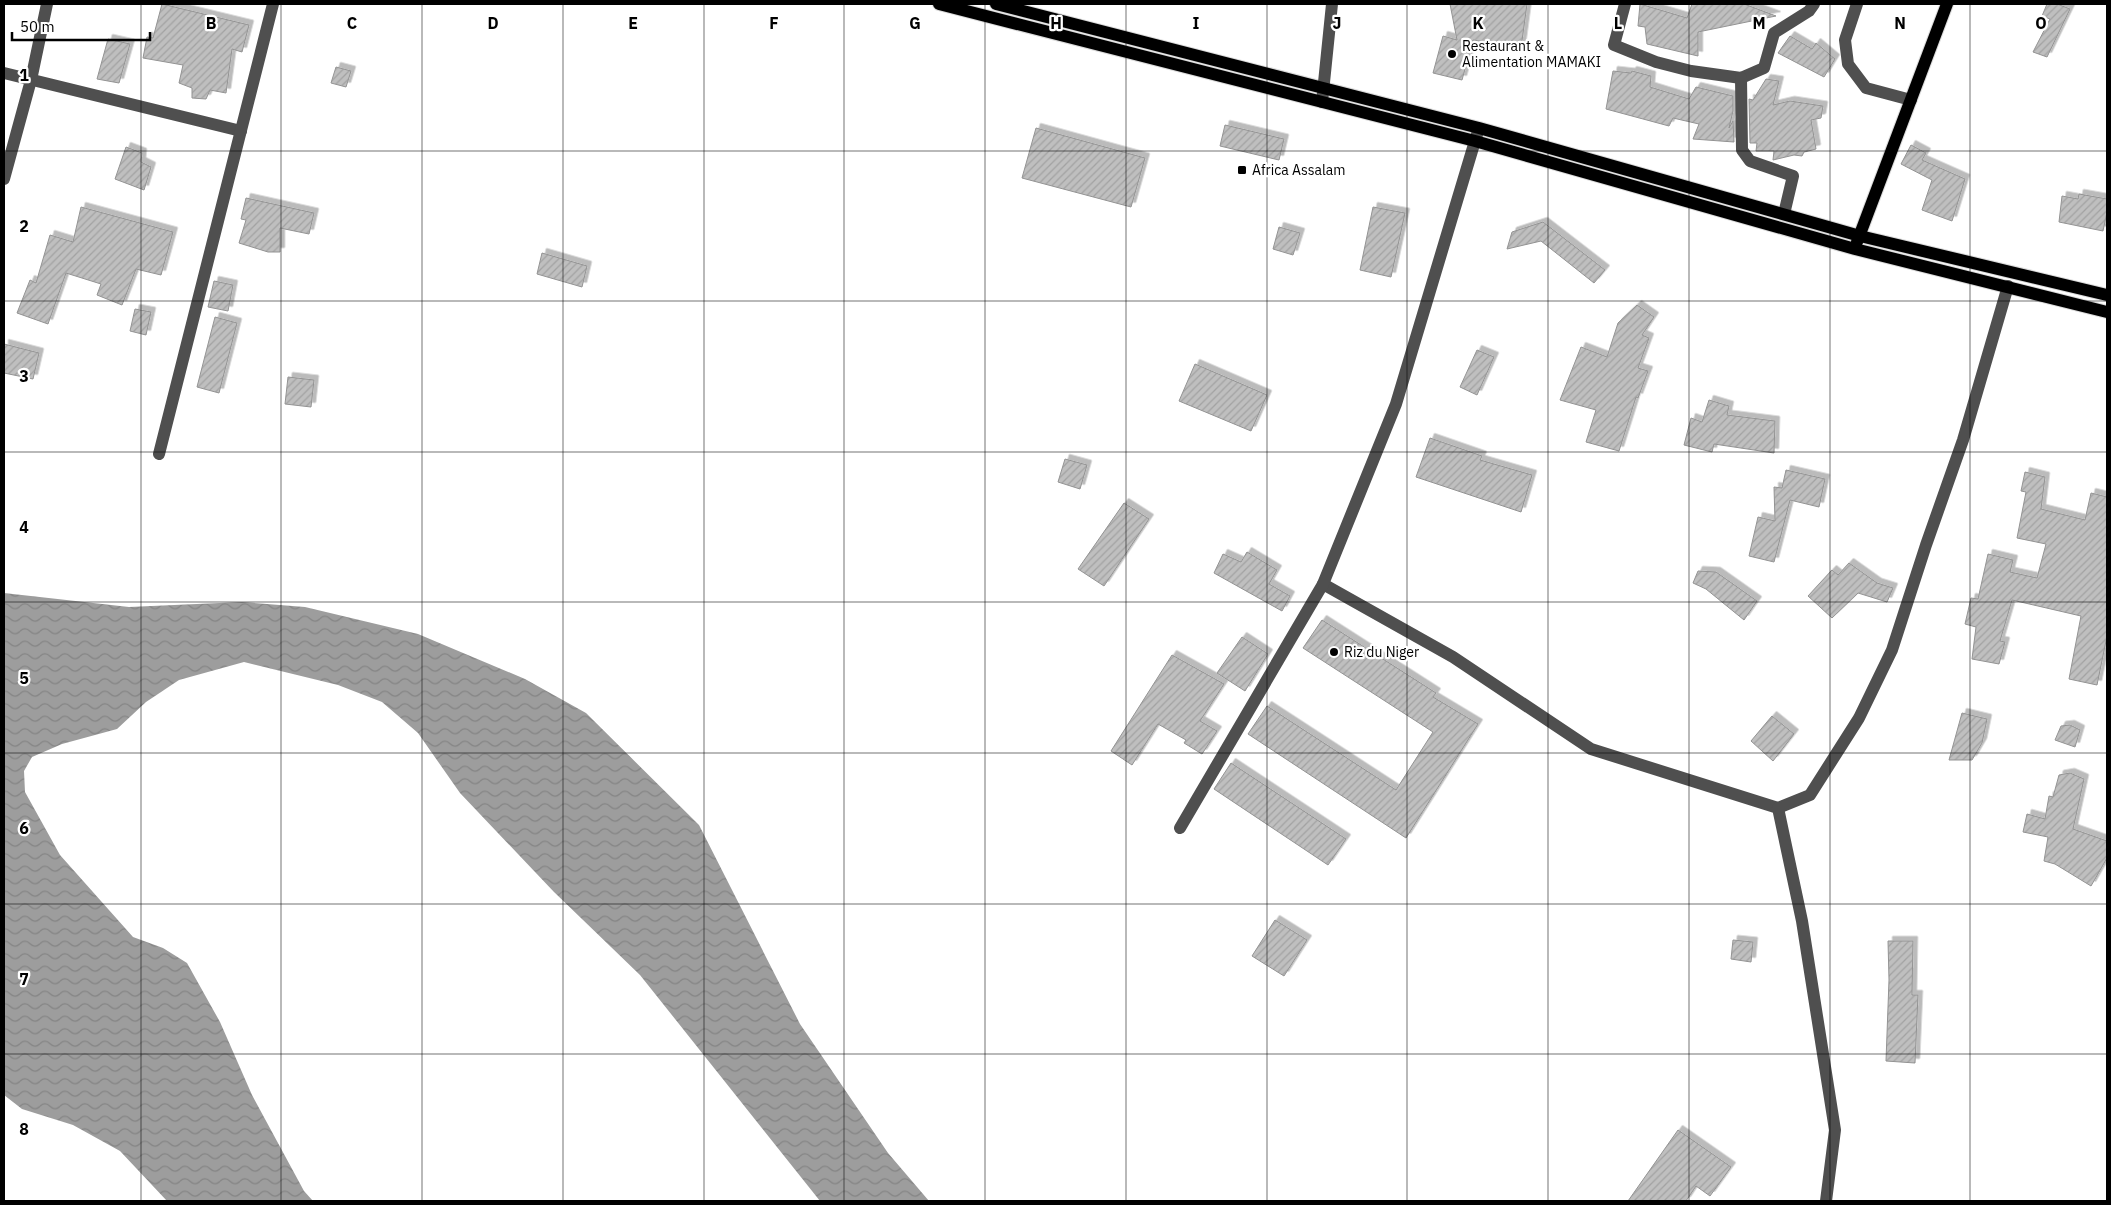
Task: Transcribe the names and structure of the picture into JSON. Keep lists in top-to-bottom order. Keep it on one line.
{"places":{"other":["Restaurant & Alimentation MAMAKI","Riz du Niger"],"transit":["Africa Assalam"]},"scale_bar":"50 m","grid":{"columns":["B","C","D","E","F","G","H","I","J","K","L","M","N","O"],"rows":["1","2","3","4","5","6","7","8"]}}
